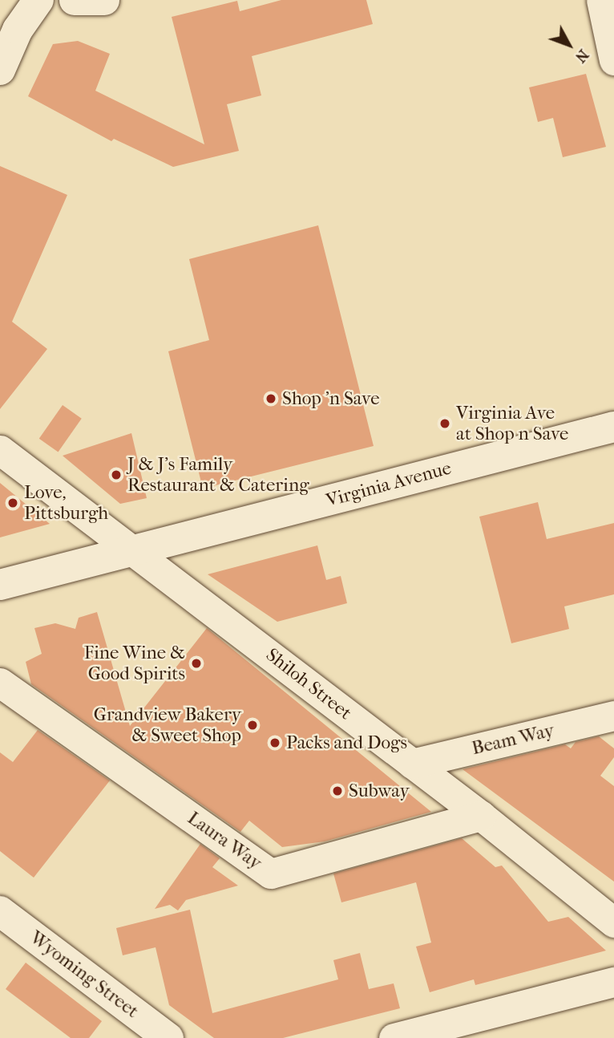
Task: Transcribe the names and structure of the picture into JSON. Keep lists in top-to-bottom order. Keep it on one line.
{"streets":{"street":["Virginia Avenue","Shiloh Street","Beam Way","Laura Way","Wyoming Street"]},"crossings":[["Virginia Avenue","Shiloh Street"],["Shiloh Street","Beam Way"],["Shiloh Street","Laura Way"]],"places":["Shop 'n Save","Virginia Ave at Shop n Save","J & J's Family Restaurant & Catering","Love, Pittsburgh","Fine Wine & Good Spirits","Grandview Bakery & Sweet Shop","Packs and Dogs","Subway"],"north":"bottom right"}
